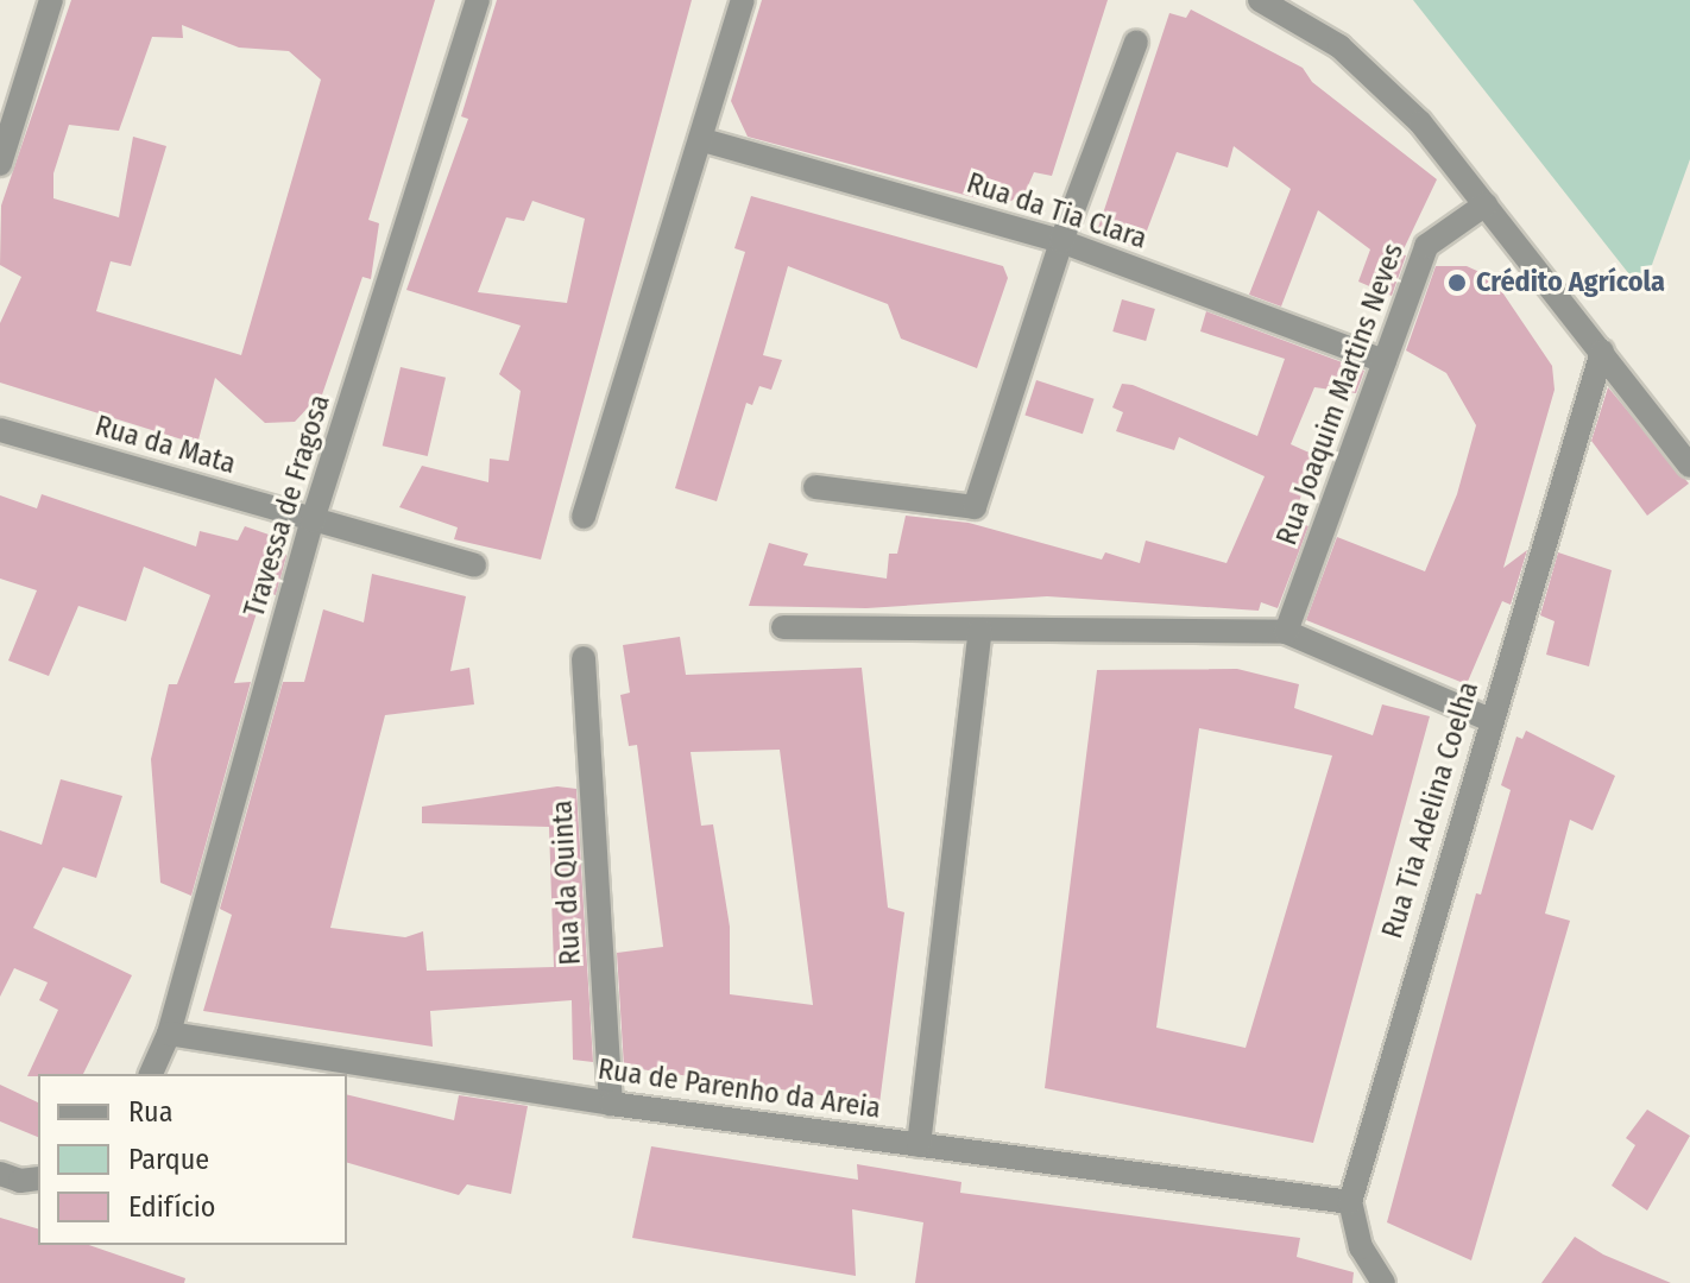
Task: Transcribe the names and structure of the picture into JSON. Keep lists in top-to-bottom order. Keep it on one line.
{"streets":{"street":["Rua da Tia Clara","Rua Joaquim Martins Neves","Rua da Mata","Travessa de Fragosa","Rua Tia Adelina Coelha","Rua da Quinta","Rua de Parenho da Areia"]},"crossings":[["Rua da Tia Clara","Rua Joaquim Martins Neves"],["Rua da Mata","Travessa de Fragosa"],["Travessa de Fragosa","Rua de Parenho da Areia"],["Rua Tia Adelina Coelha","Rua de Parenho da Areia"],["Rua da Quinta","Rua de Parenho da Areia"]],"places":["Crédito Agrícola"],"legend":["Rua","Parque","Edifício"]}
